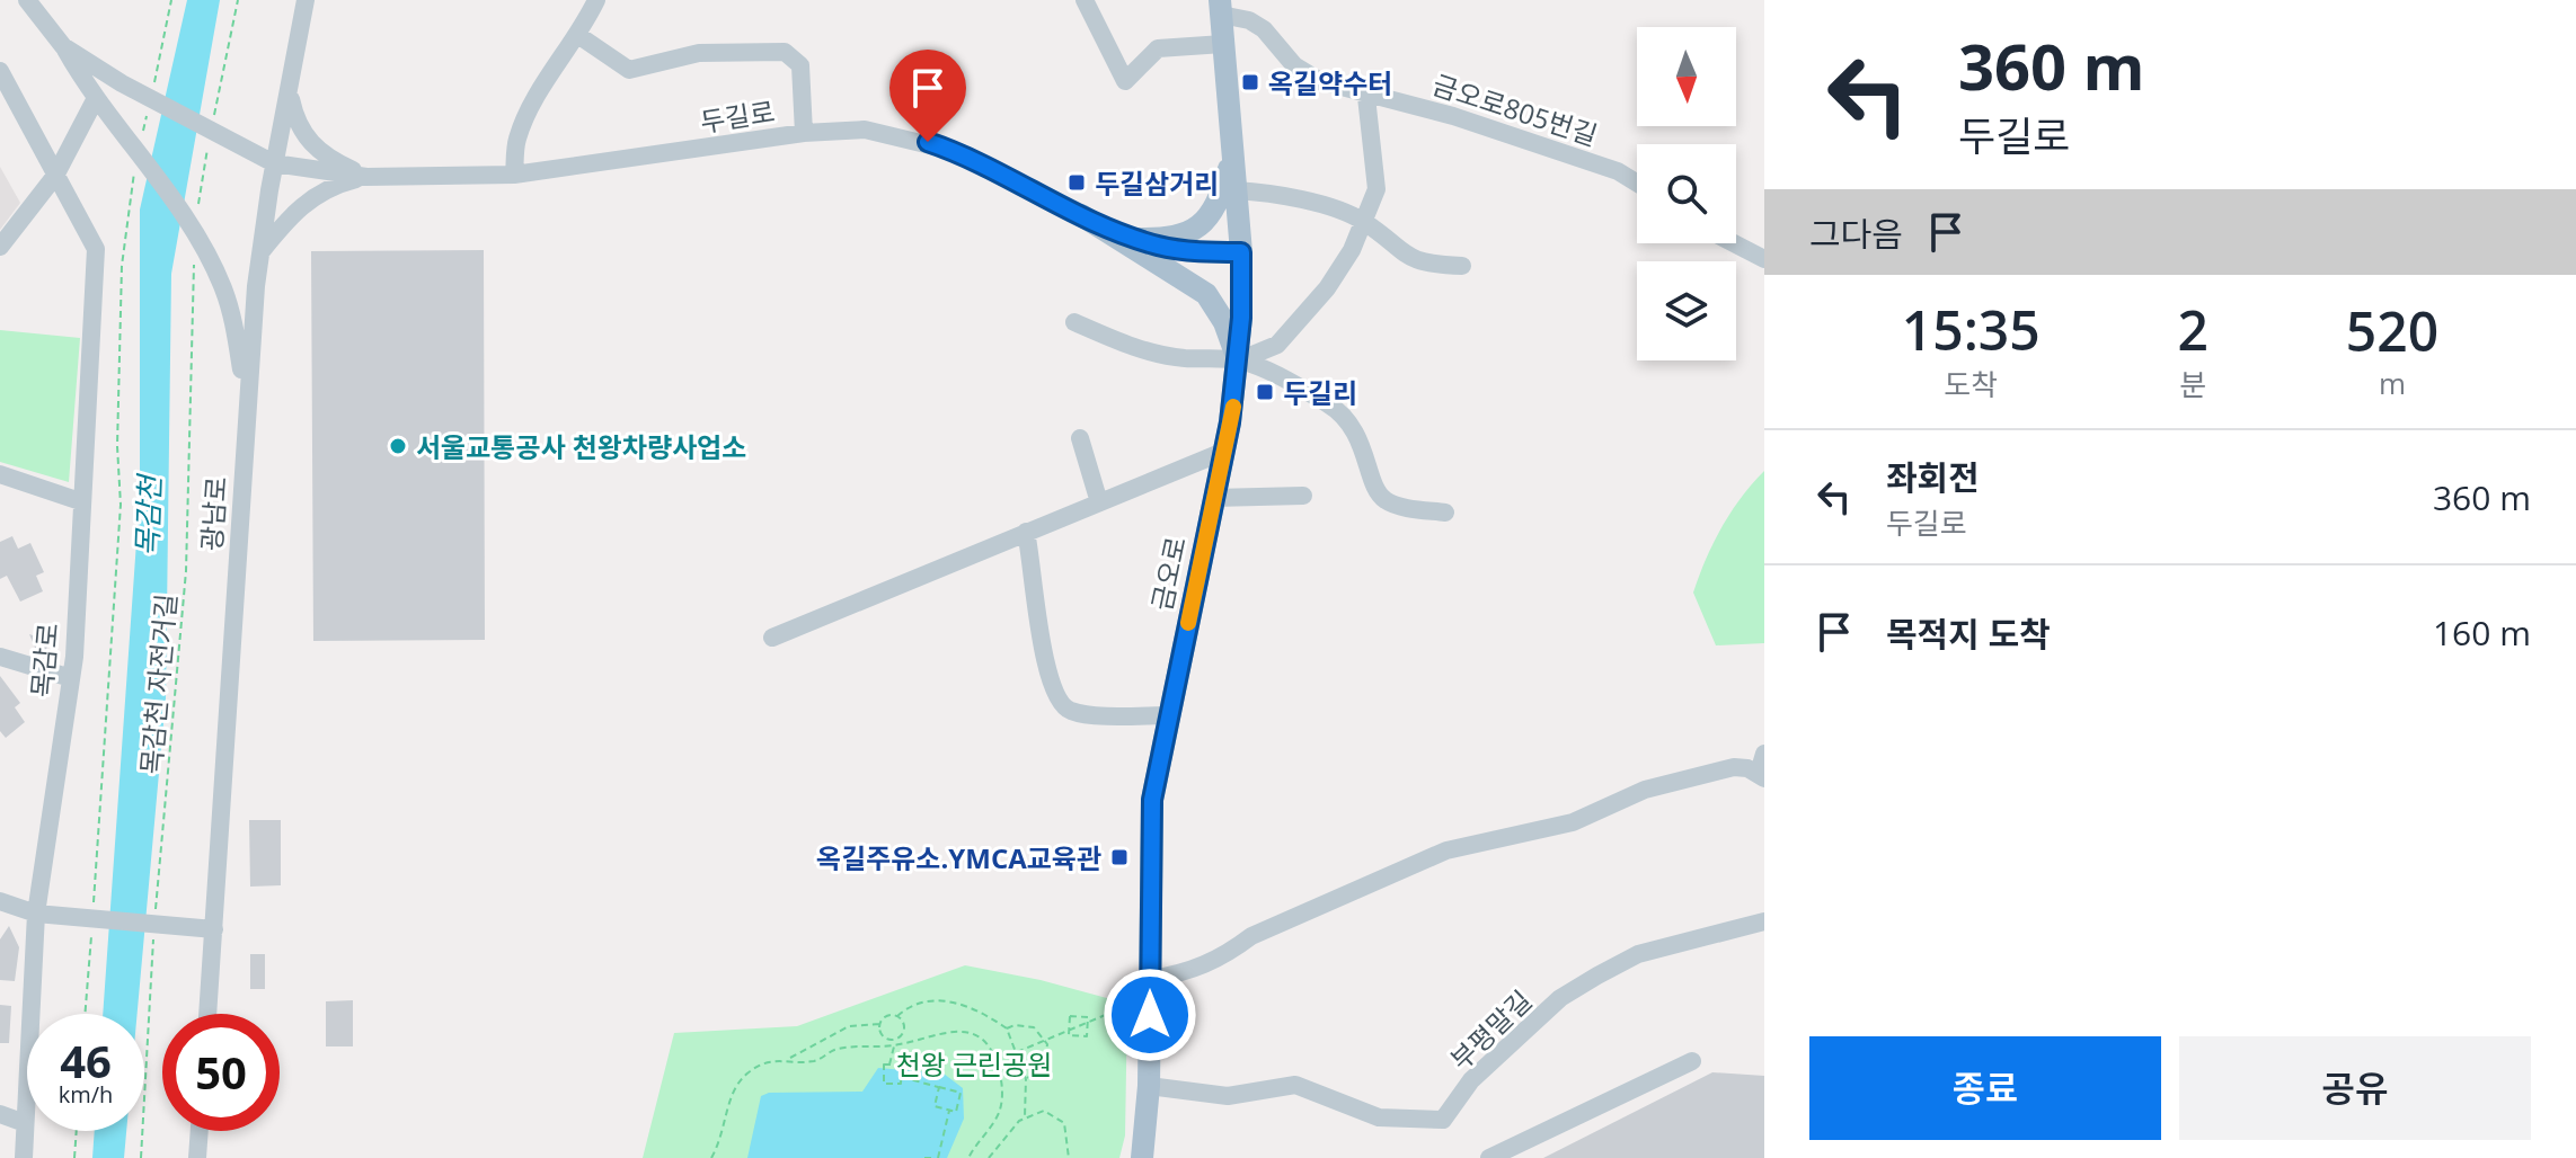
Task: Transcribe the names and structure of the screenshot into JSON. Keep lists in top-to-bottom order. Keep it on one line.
{"streets":{"main road":["금오로"],"street":["금오로805번길","두길로","광남로","목감로","부평말길"],"path":["목감천 자전거길"]},"crossings":[["금오로805번길","금오로"],["두길로","광남로"],["두길로","금오로"],["금오로","부평말길"]],"water":["목감천"],"parks":["천왕 근린공원"],"places":{"transit":["옥길약수터","두길삼거리","두길리","옥길주유소.YMCA교육관"],"other":["서울교통공사 천왕차량사업소"]},"north":"bottom","page":{"turn":["360 m","두길로"],"then":"그다음","eta":["15:35","도착","2","분","520","m"],"list":[{"name":"좌회전","note":"두길로","value":"360 m"},{"name":"목적지 도착","value":"160 m"}],"speed":"46 km/h","limit":"50","buttons":["종료","공유"]}}
